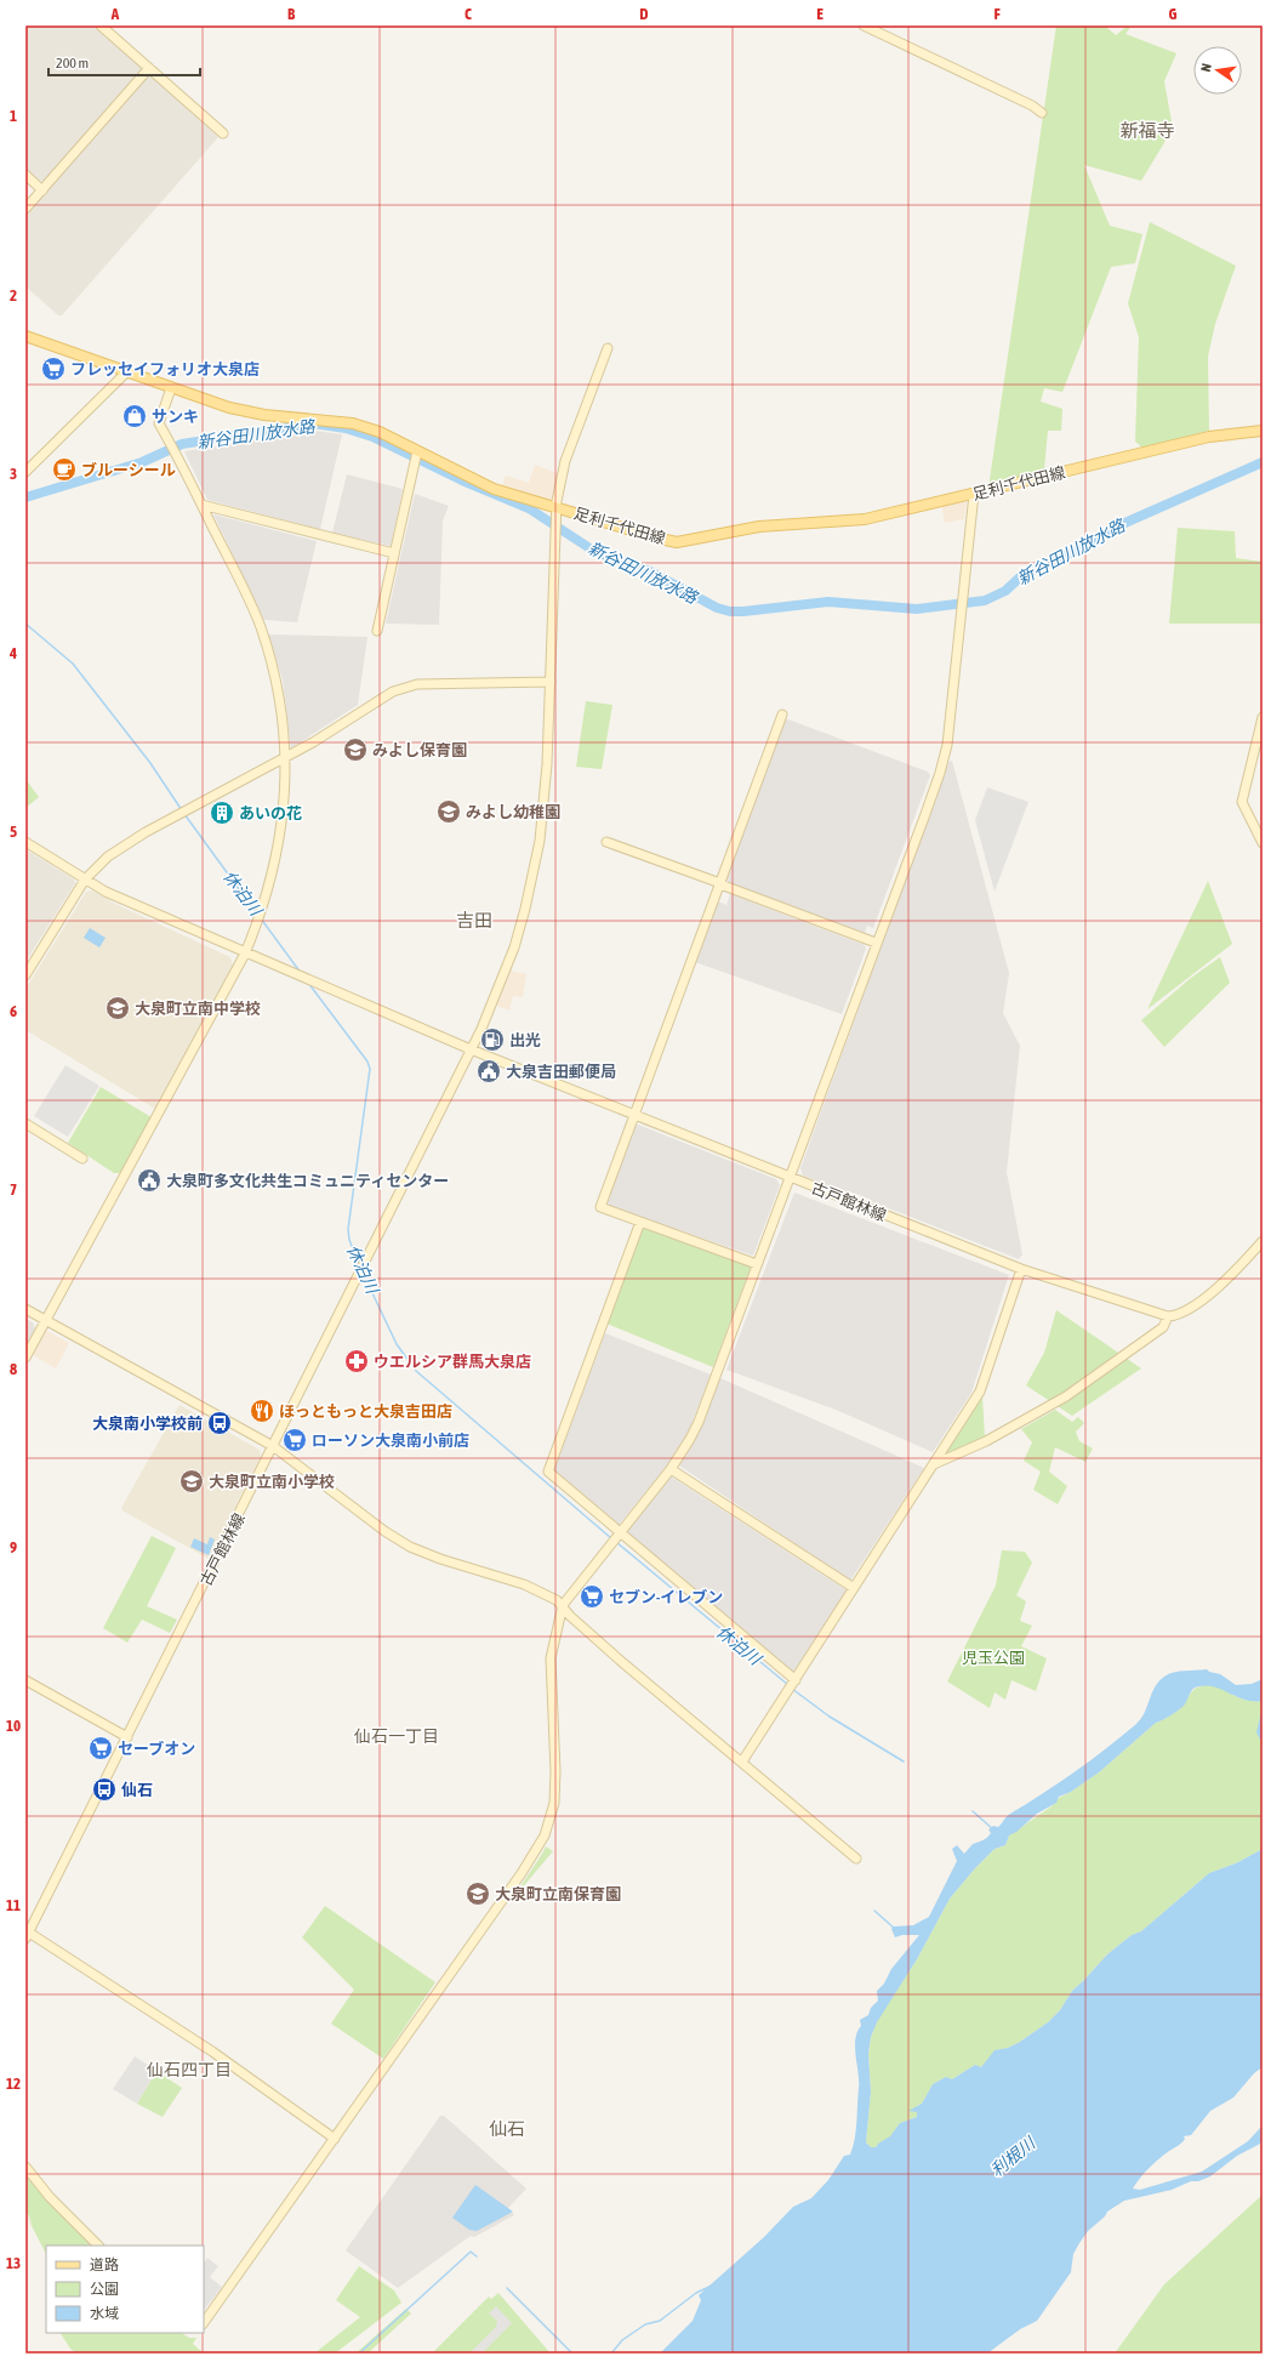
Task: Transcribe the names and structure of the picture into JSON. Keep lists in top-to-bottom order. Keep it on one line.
{"streets":{"main road":["足利千代田線"],"street":["古戸館林線"]},"crossings":[["足利千代田線","古戸館林線"]],"districts":["新福寺","吉田","仙石一丁目","仙石四丁目","仙石"],"water":["新谷田川放水路","休泊川","利根川"],"parks":["児玉公園"],"places":{"supermarket":["フレッセイフォリオ大泉店","ローソン大泉南小前店","セブン-イレブン","セーブオン"],"shop":["サンキ"],"cafe":["ブルーシール"],"school or university":["みよし保育園","みよし幼稚園","大泉町立南中学校","大泉町立南小学校","大泉町立南保育園"],"building":["あいの花"],"fuel station":["出光"],"public building":["大泉吉田郵便局","大泉町多文化共生コミュニティセンター"],"pharmacy":["ウエルシア群馬大泉店"],"restaurant":["ほっともっと大泉吉田店"],"bus stop":["大泉南小学校前","仙石"]},"legend":["道路","公園","水域"],"scale_bar":"200 m","north":"left","grid":{"columns":["A","B","C","D","E","F","G"],"rows":["1","2","3","4","5","6","7","8","9","10","11","12","13"]}}
